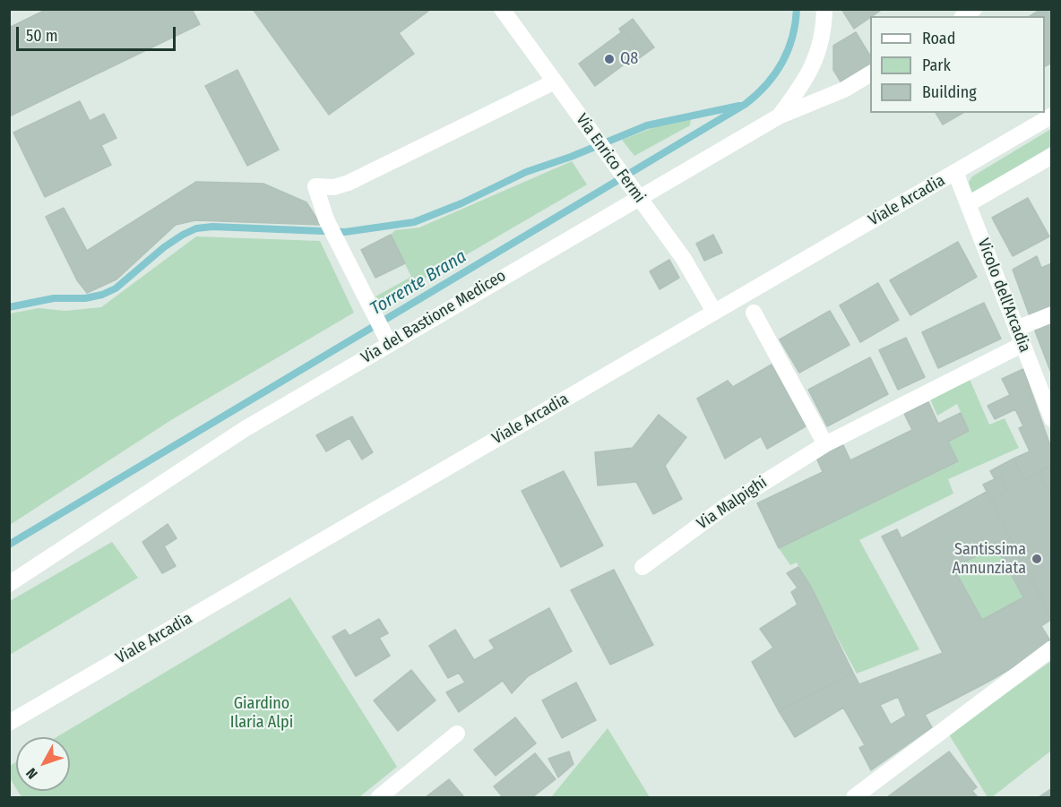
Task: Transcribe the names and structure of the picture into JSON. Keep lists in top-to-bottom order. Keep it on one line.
{"streets":{"street":["Via Enrico Fermi","Viale Arcadia","Vicolo dell'Arcadia","Via del Bastione Mediceo","Via Malpighi"]},"crossings":[["Via Enrico Fermi","Viale Arcadia"],["Via Enrico Fermi","Via del Bastione Mediceo"],["Viale Arcadia","Vicolo dell'Arcadia"],["Vicolo dell'Arcadia","Via Malpighi"]],"water":["Torrente Brana"],"parks":["Giardino Ilaria Alpi"],"places":["Q8","Santissima Annunziata"],"legend":["Road","Park","Building"],"scale_bar":"50 m","north":"bottom left"}
